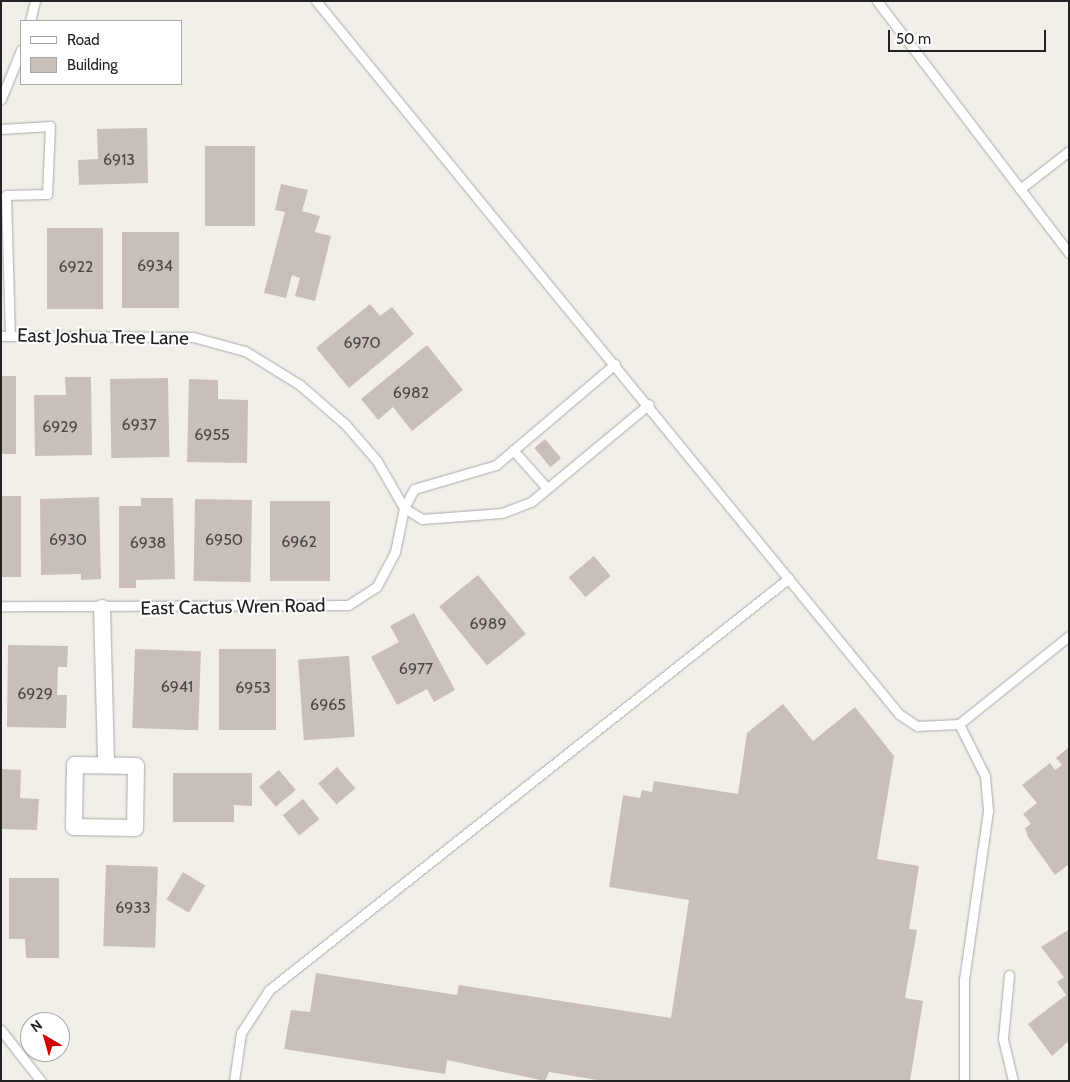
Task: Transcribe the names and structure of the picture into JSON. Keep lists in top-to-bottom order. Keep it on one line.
{"streets":{"lane":["East Joshua Tree Lane","East Cactus Wren Road"]},"crossings":[["East Joshua Tree Lane","East Cactus Wren Road"]],"house_numbers":["6913","6934","6922","6970","6982","6937","6929","6955","6930","6950","6962","6938","6989","6977","6941","6953","6929","6965","6933"],"legend":["Road","Building"],"scale_bar":"50 m","north":"top left"}
